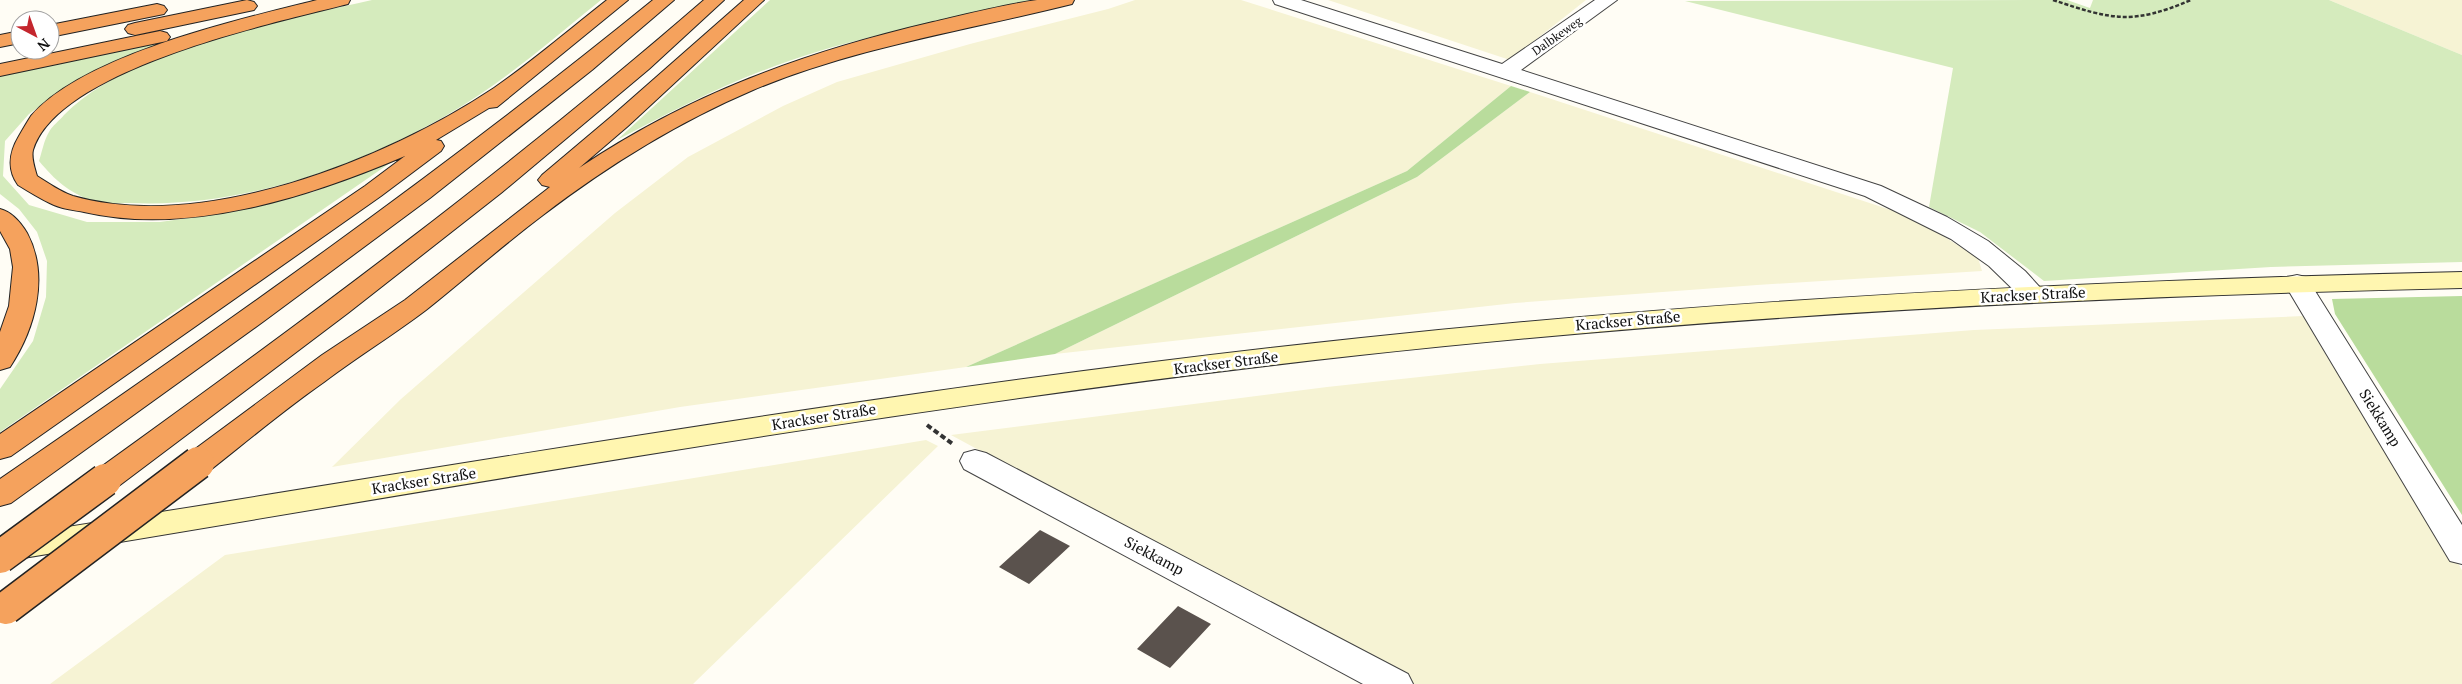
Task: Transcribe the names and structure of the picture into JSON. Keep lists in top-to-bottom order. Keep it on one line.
{"streets":{"street":["Dalbkeweg","Krackser Straße","Siekkamp"]},"crossings":[["Krackser Straße","Siekkamp"]],"north":"bottom right"}
